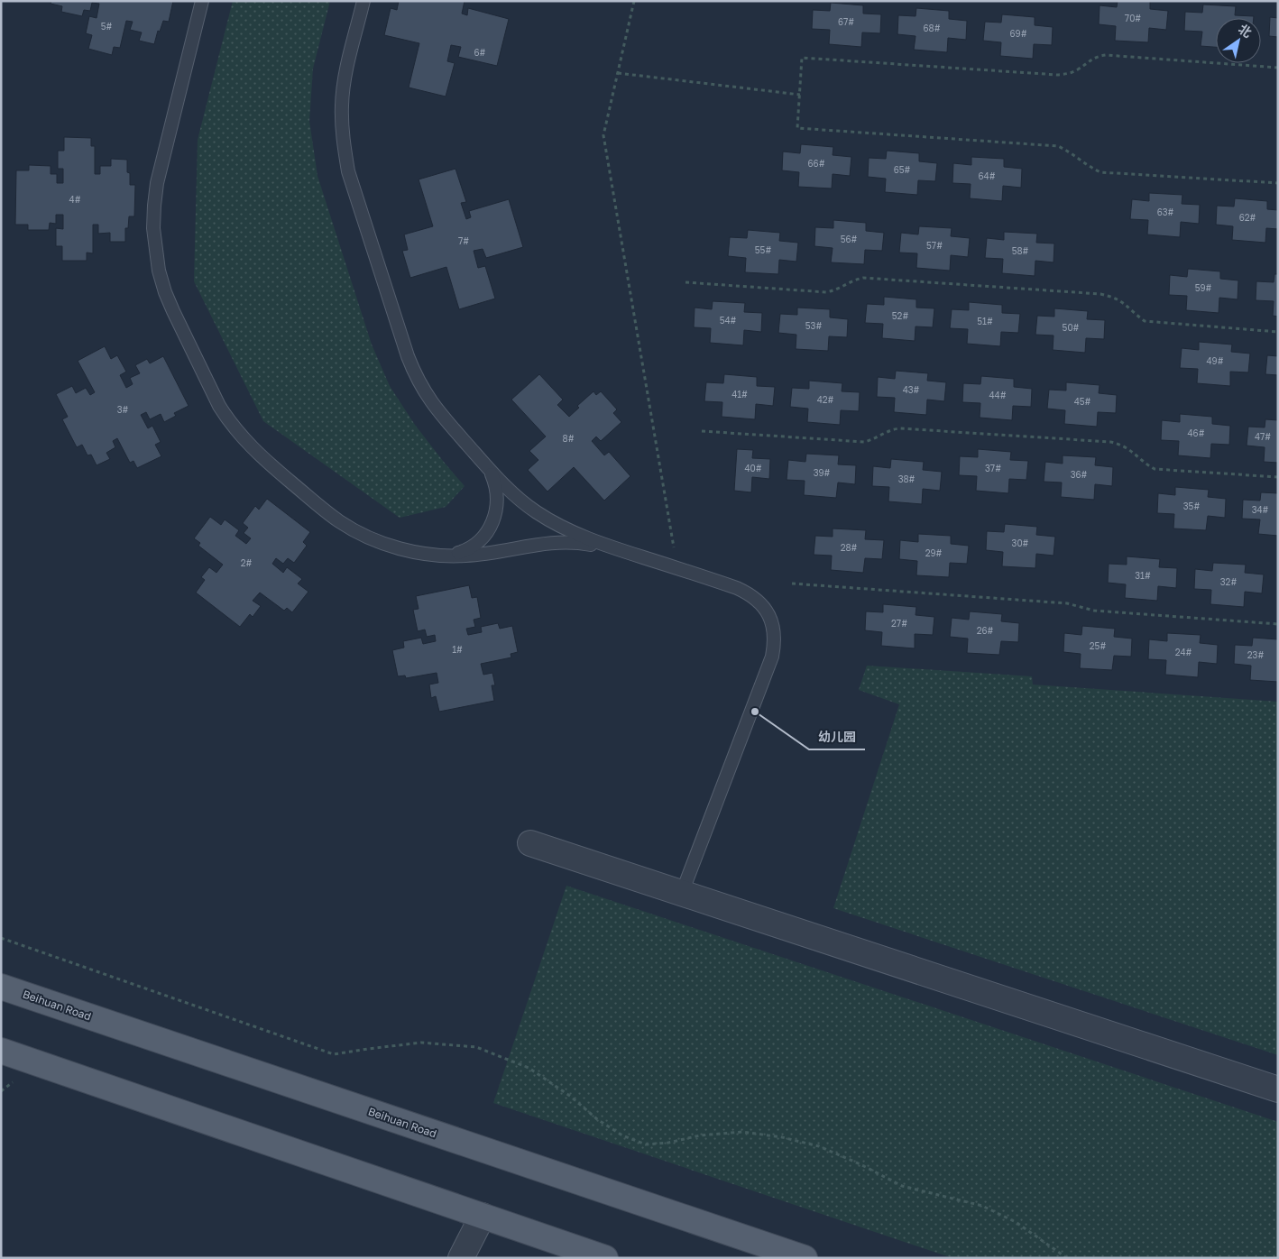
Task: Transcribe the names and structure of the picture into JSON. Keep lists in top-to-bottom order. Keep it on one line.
{"streets":{"main road":["Beihuan Road"]},"places":["幼儿园"],"house_numbers":["70#","67#","5#","68#","69#","6#","66#","65#","64#","4#","63#","62#","56#","7#","57#","55#","58#","59#","52#","54#","51#","53#","50#","49#","43#","41#","44#","42#","45#","3#","46#","47#","8#","40#","37#","39#","36#","38#","35#","34#","30#","28#","29#","2#","31#","32#","27#","26#","25#","1#","24#","23#"],"north":"top right"}
